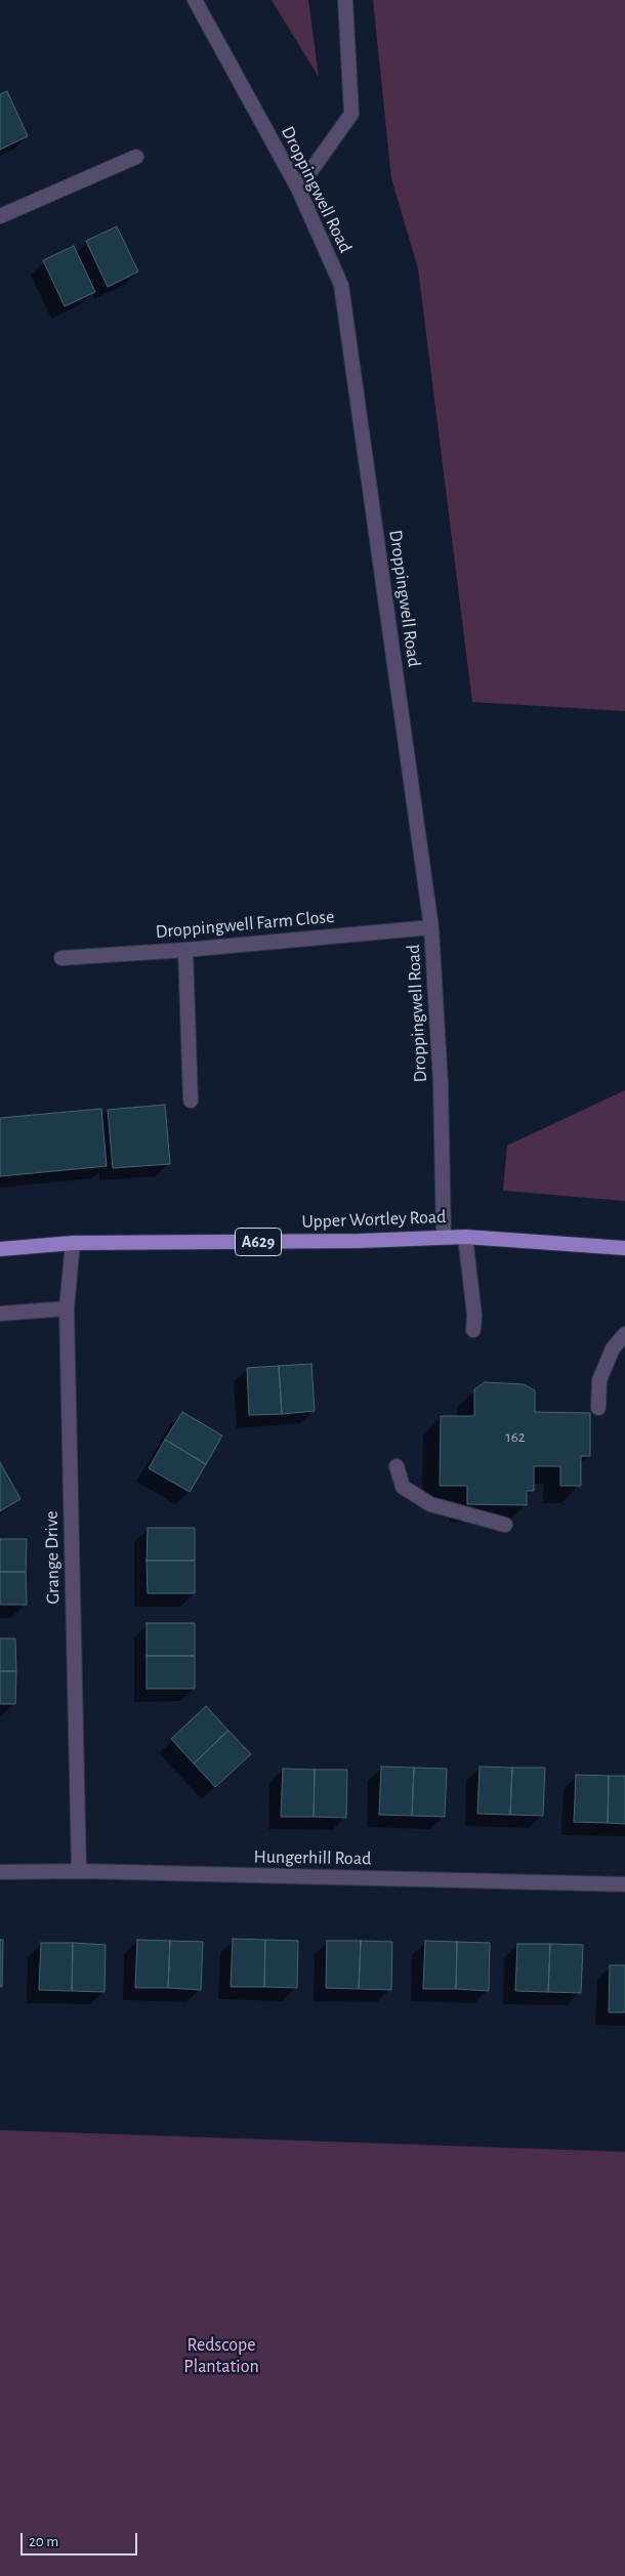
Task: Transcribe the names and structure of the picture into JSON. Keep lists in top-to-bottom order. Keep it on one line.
{"streets":{"main road":["Upper Wortley Road","A629"],"street":["Droppingwell Road","Droppingwell Farm Close","Grange Drive","Hungerhill Road"]},"crossings":[["Droppingwell Road","Droppingwell Farm Close"],["Droppingwell Road","Upper Wortley Road"],["Upper Wortley Road","Grange Drive"],["Grange Drive","Hungerhill Road"]],"parks":["Redscope Plantation"],"house_numbers":["162"],"scale_bar":"20 m"}
